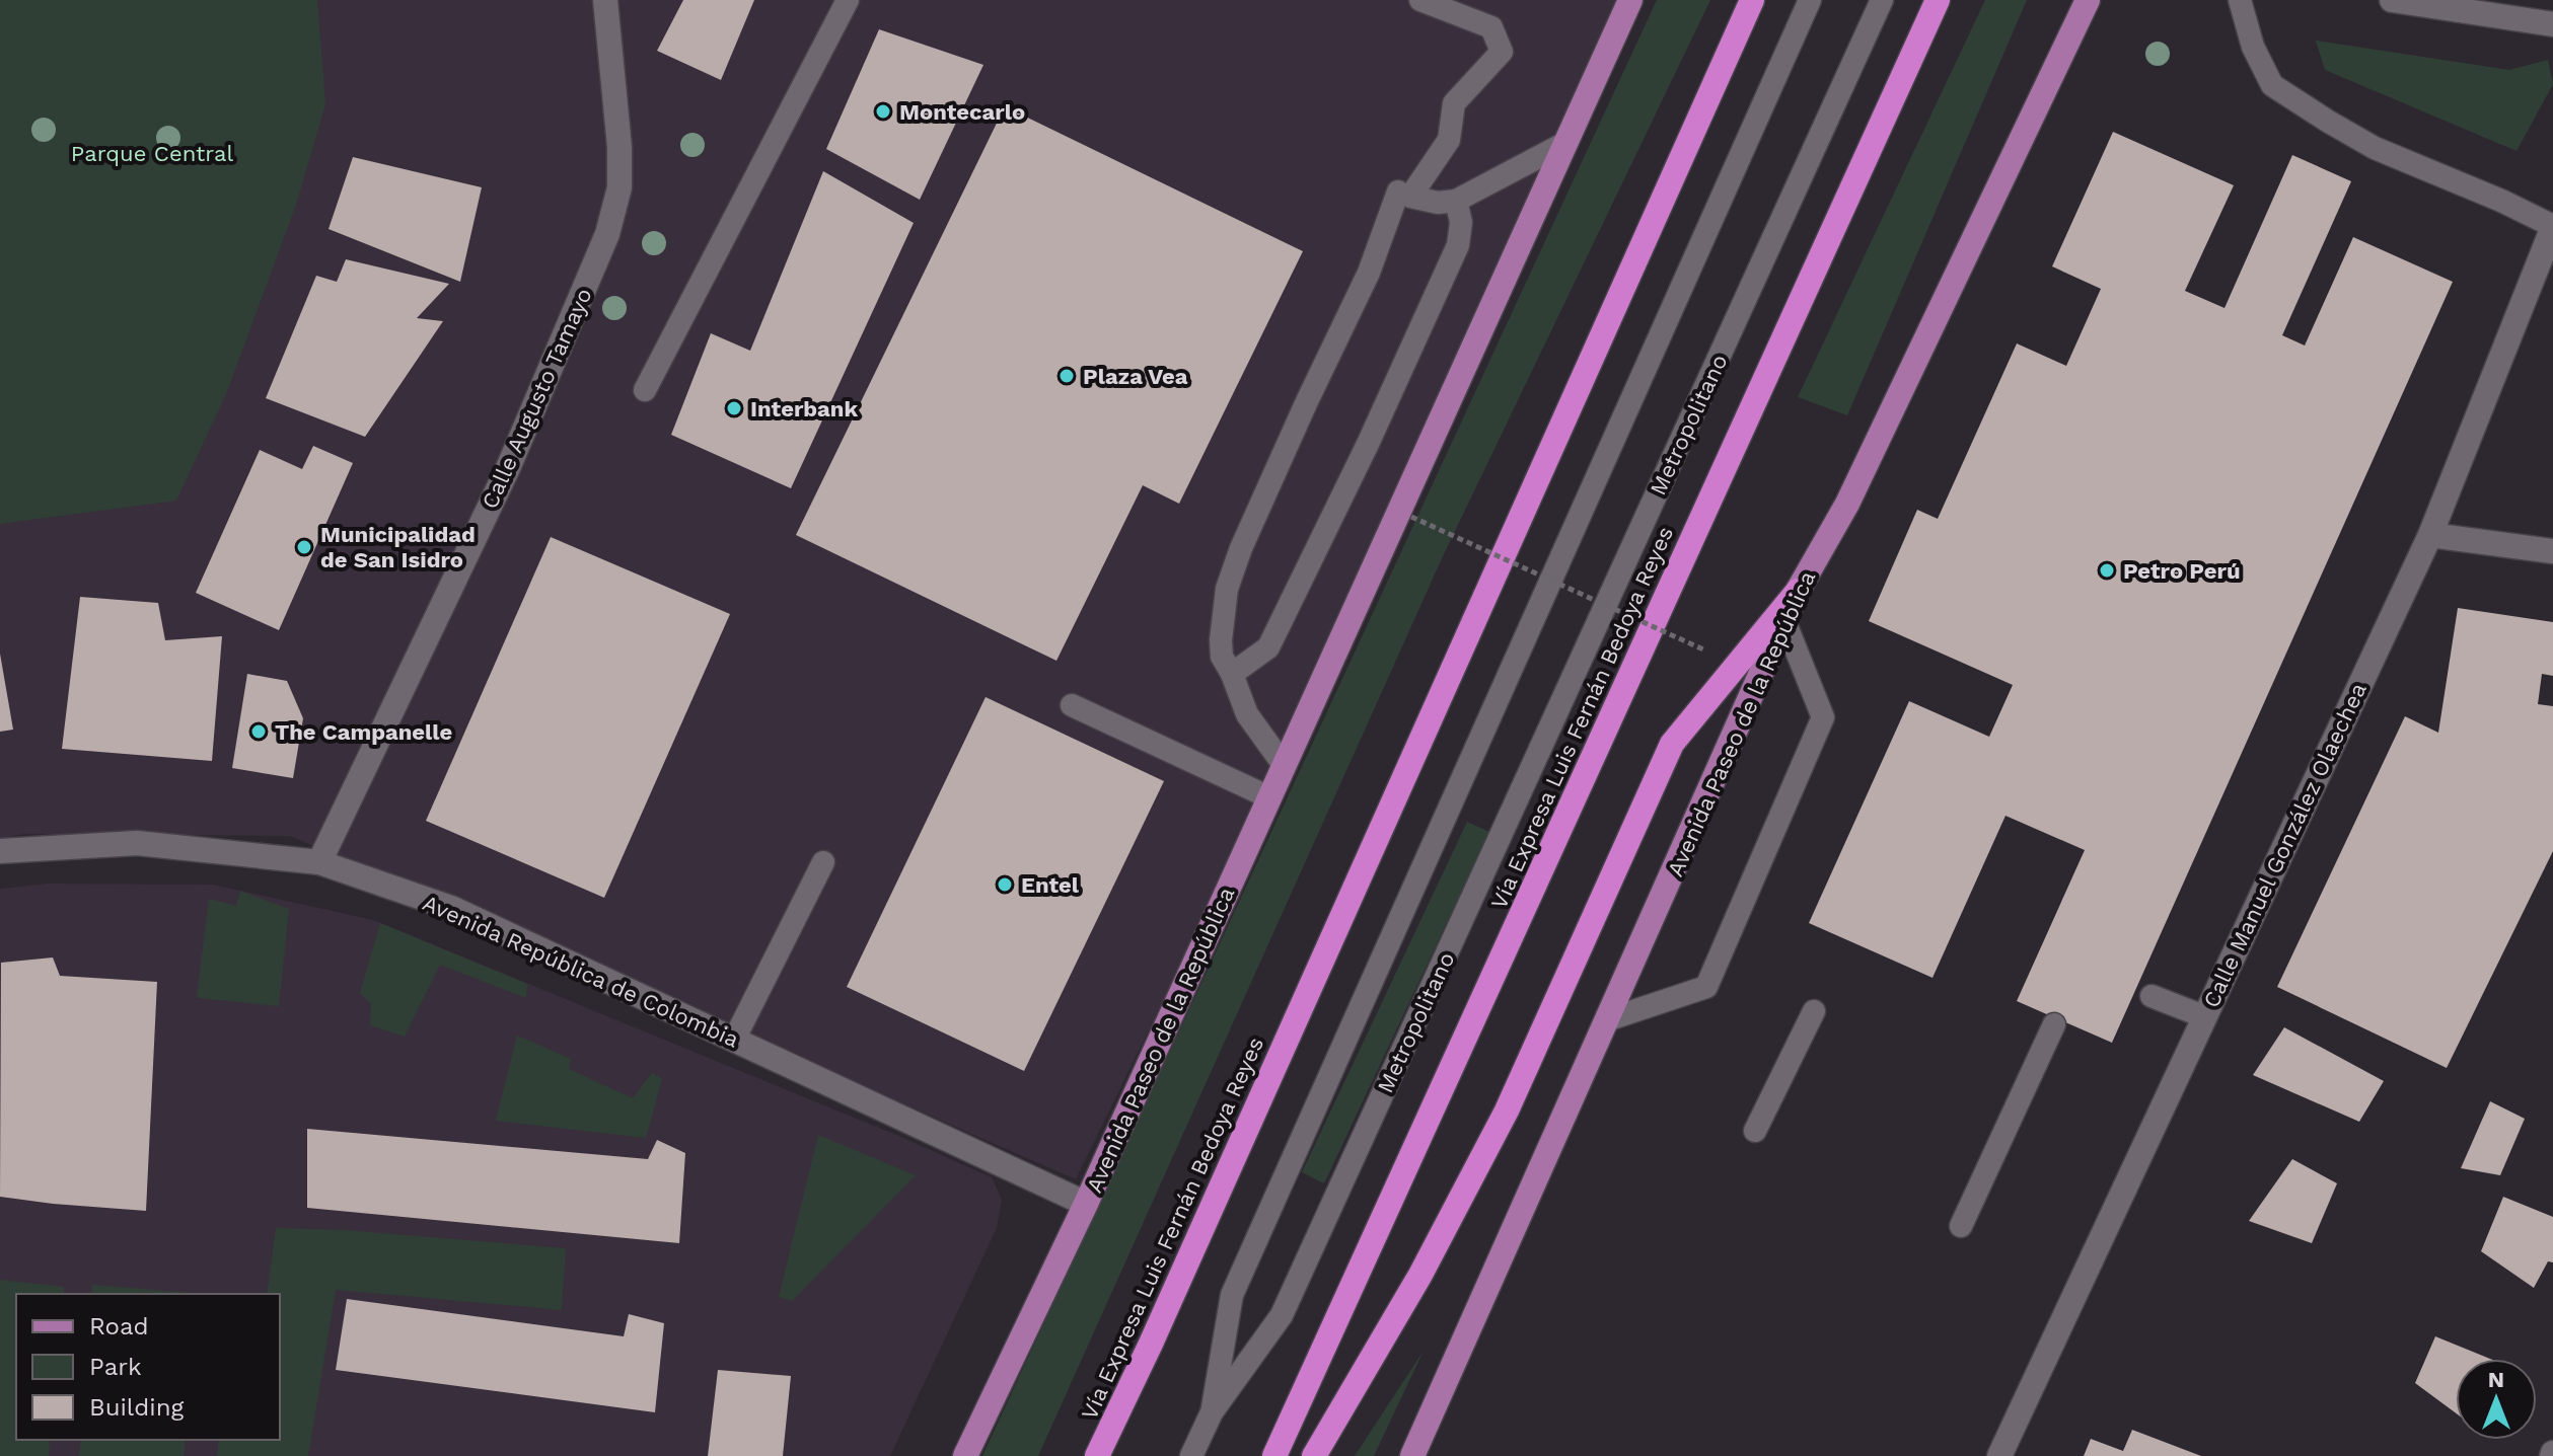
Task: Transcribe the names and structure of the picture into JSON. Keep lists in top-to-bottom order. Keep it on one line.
{"streets":{"highway":["Vía Expresa Luis Fernán Bedoya Reyes"],"main road":["Avenida Paseo de la República"],"street":["Calle Augusto Tamayo","Calle Manuel González Olaechea","Avenida República de Colombia"],"lane":["Metropolitano"]},"crossings":[["Calle Augusto Tamayo","Avenida República de Colombia"],["Avenida Paseo de la República","Avenida República de Colombia"]],"parks":["Parque Central"],"places":["Montecarlo","Plaza Vea","Interbank","Municipalidad de San Isidro","Petro Perú","The Campanelle","Entel"],"legend":["Road","Park","Building"],"north":"top"}
